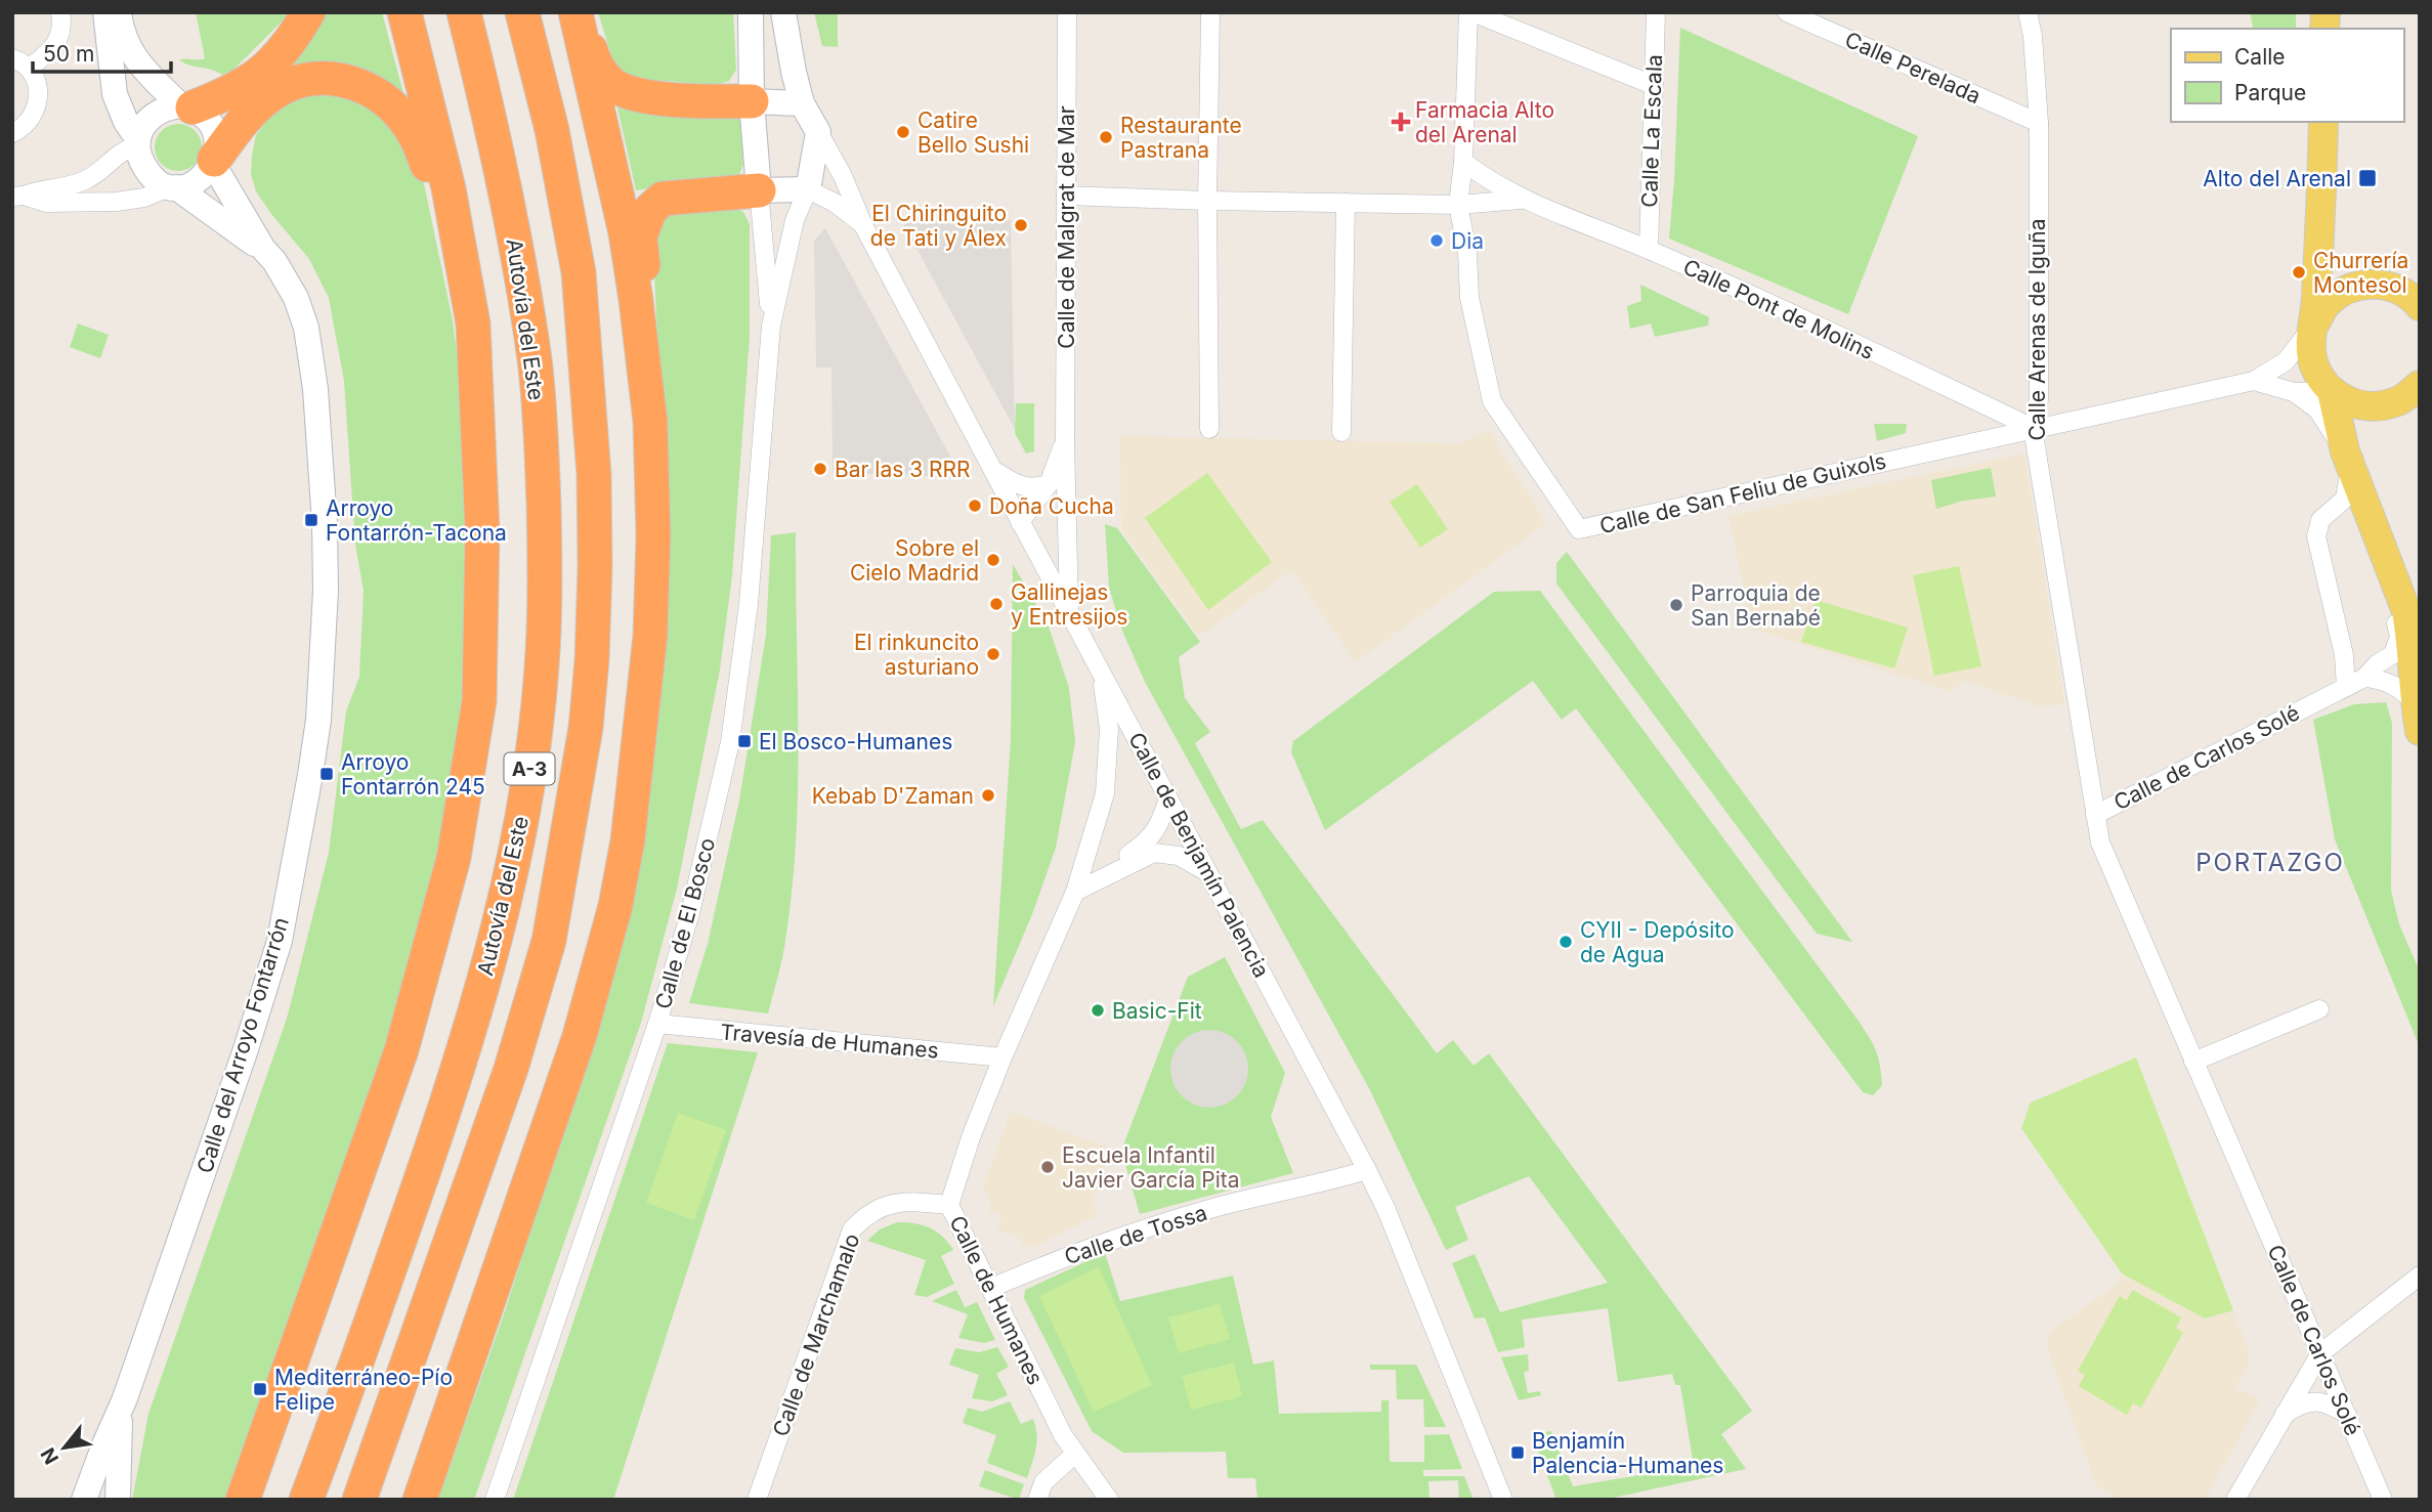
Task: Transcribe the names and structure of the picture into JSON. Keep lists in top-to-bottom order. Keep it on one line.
{"streets":{"highway":["Autovía del Este","A-3"],"street":["Calle Perelada","Calle La Escala","Calle de Malgrat de Mar","Calle Pont de Molins","Calle Arenas de Iguña","Calle de San Feliu de Guixols","Calle de Carlos Solé","Calle de Benjamín Palencia","Calle de El Bosco","Travesía de Humanes","Calle del Arroyo Fontarrón","Calle de Tossa","Calle de Humanes","Calle de Marchamalo"]},"crossings":[["Calle Perelada","Calle Arenas de Iguña"],["Calle La Escala","Calle Pont de Molins"],["Calle de Malgrat de Mar","Calle Pont de Molins"],["Calle de Malgrat de Mar","Calle de Benjamín Palencia"],["Calle Pont de Molins","Calle Arenas de Iguña"],["Calle Pont de Molins","Calle de San Feliu de Guixols"],["Calle Arenas de Iguña","Calle de San Feliu de Guixols"],["Calle Arenas de Iguña","Calle de Carlos Solé"],["Calle de Benjamín Palencia","Calle de El Bosco"],["Calle de Benjamín Palencia","Calle de Tossa"],["Calle de Benjamín Palencia","Calle de Humanes"],["Calle de El Bosco","Travesía de Humanes"],["Travesía de Humanes","Calle de Humanes"],["Calle de Tossa","Calle de Humanes"],["Calle de Humanes","Calle de Marchamalo"]],"districts":["PORTAZGO"],"places":{"health":["Farmacia Alto del Arenal"],"other":["Catire Bello Sushi","Restaurante Pastrana","El Chiringuito de Tati y Álex","Dia","Churrería Montesol","Bar las 3 RRR","Doña Cucha","Sobre el Cielo Madrid","Gallinejas y Entresijos","Parroquia de San Bernabé","El rinkuncito asturiano","Kebab D'Zaman","CYII - Depósito de Agua","Basic-Fit","Escuela Infantil Javier García Pita"],"transit":["Alto del Arenal","Arroyo Fontarrón-Tacona","El Bosco-Humanes","Arroyo Fontarrón 245","Mediterráneo-Pío Felipe","Benjamín Palencia-Humanes"]},"legend":["Calle","Parque"],"scale_bar":"50 m","north":"bottom left"}
